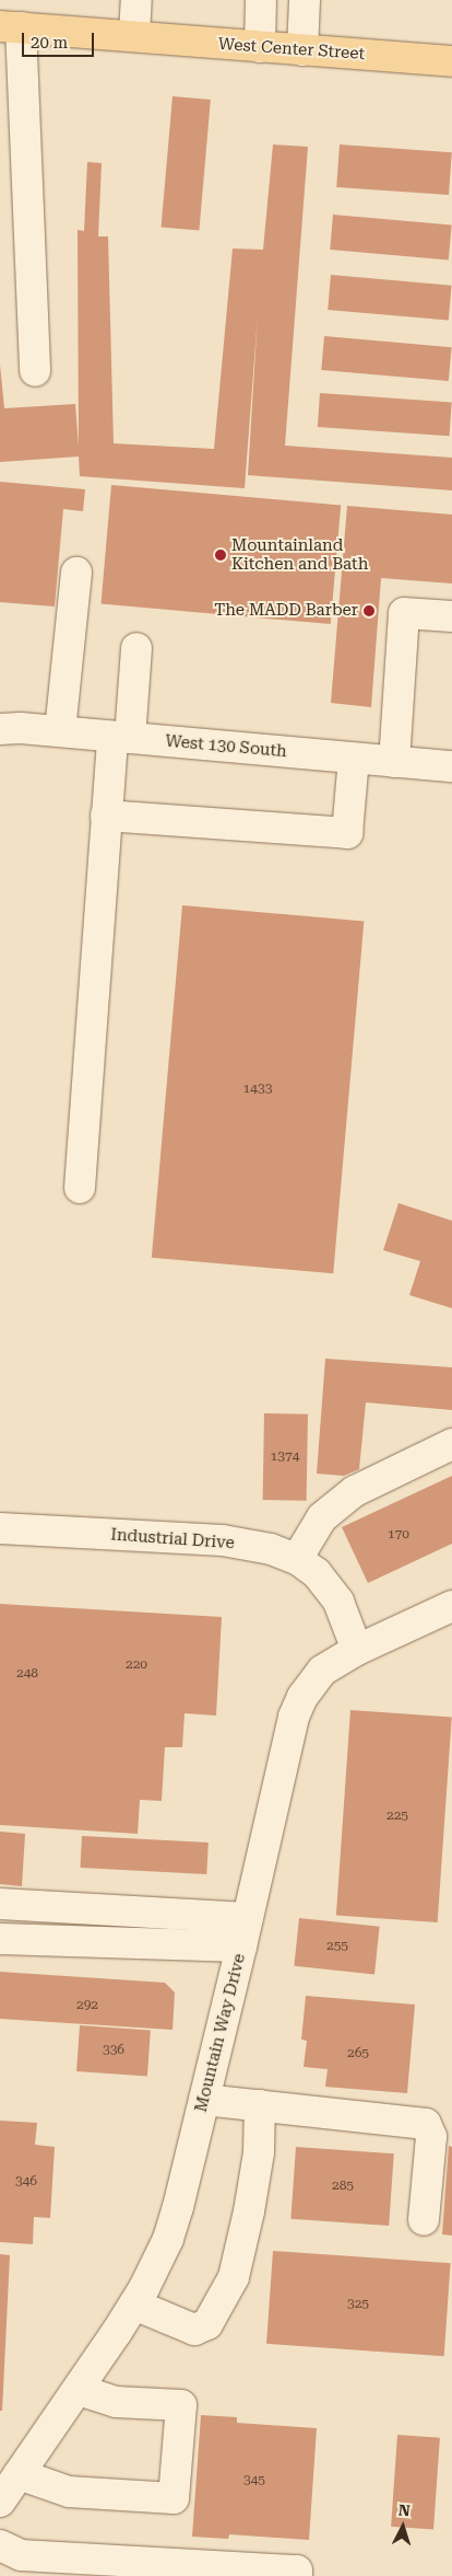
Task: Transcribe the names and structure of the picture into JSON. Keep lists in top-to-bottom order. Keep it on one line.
{"streets":{"main road":["West Center Street"],"street":["West 130 South","Industrial Drive","Mountain Way Drive"]},"crossings":[["Industrial Drive","Mountain Way Drive"]],"places":["Mountainland Kitchen and Bath","The MADD Barber"],"house_numbers":["1433","1374","170","220","248","225","255","292","336","265","346","285","325","345"],"scale_bar":"20 m","north":"top"}
